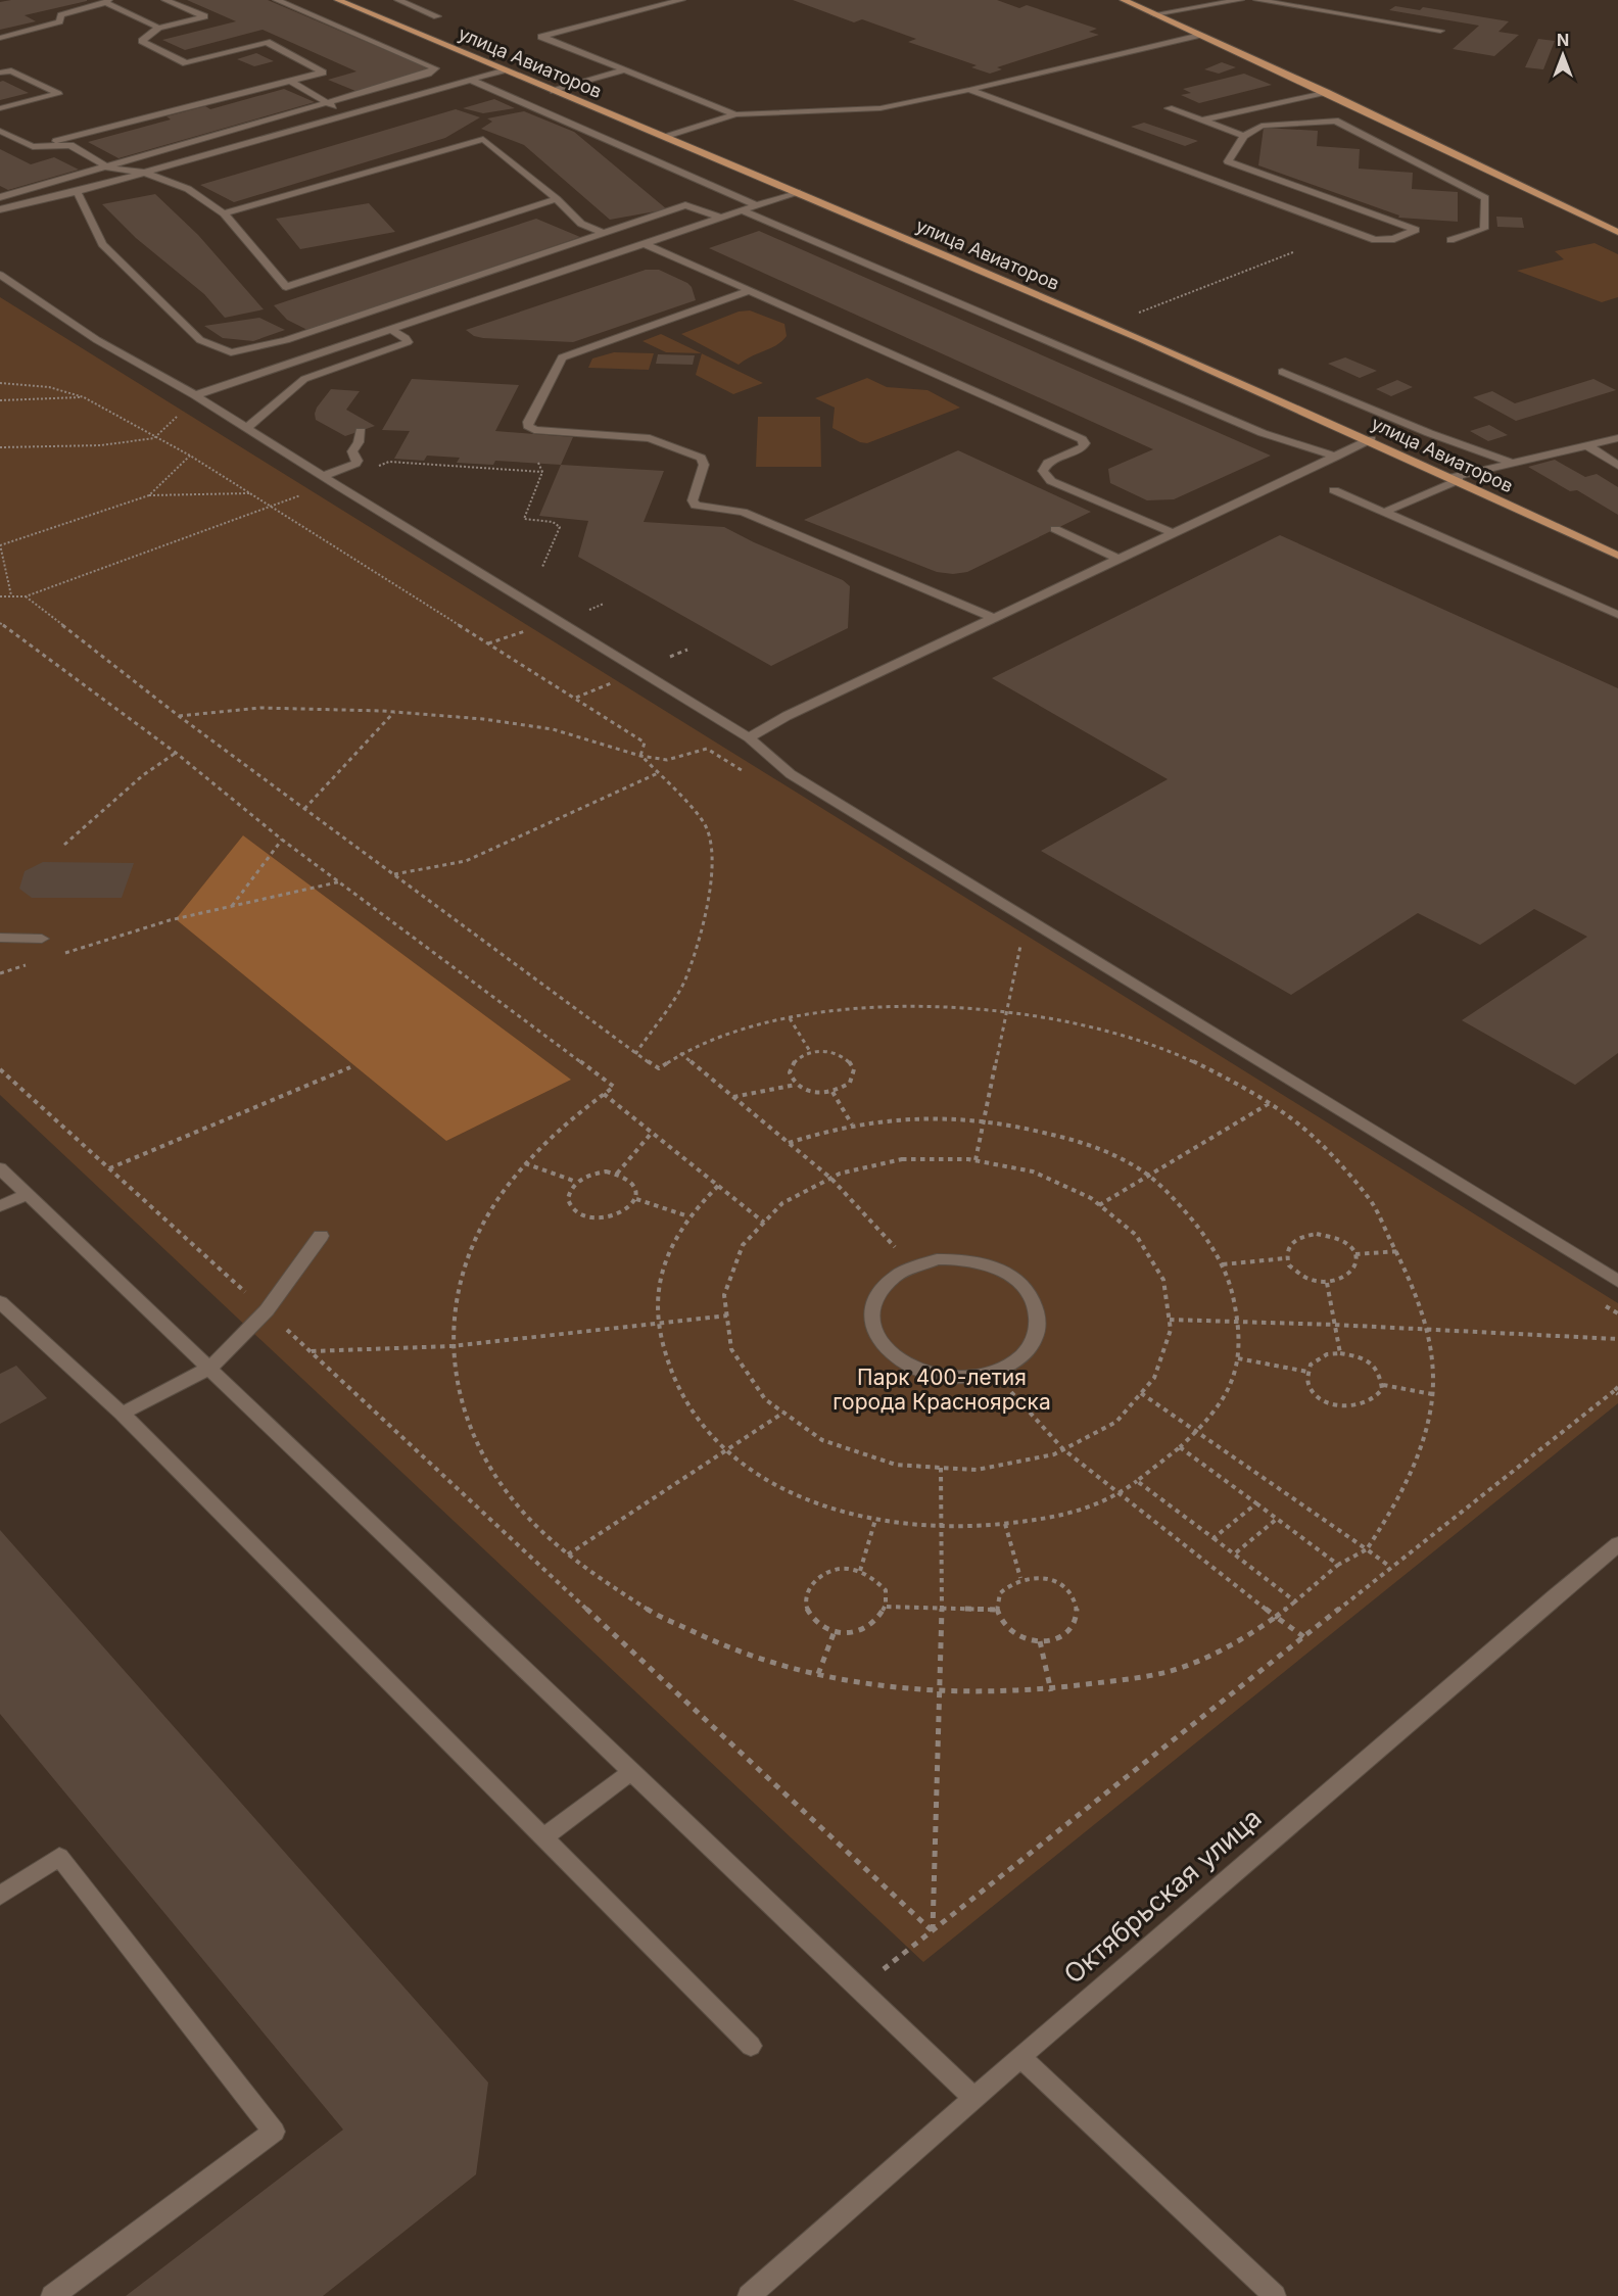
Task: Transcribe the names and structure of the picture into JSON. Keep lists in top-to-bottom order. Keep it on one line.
{"streets":{"main road":["улица Авиаторов"],"street":["Октябрьская улица"]},"parks":["Парк 400-летия города Красноярска"],"north":"top"}
